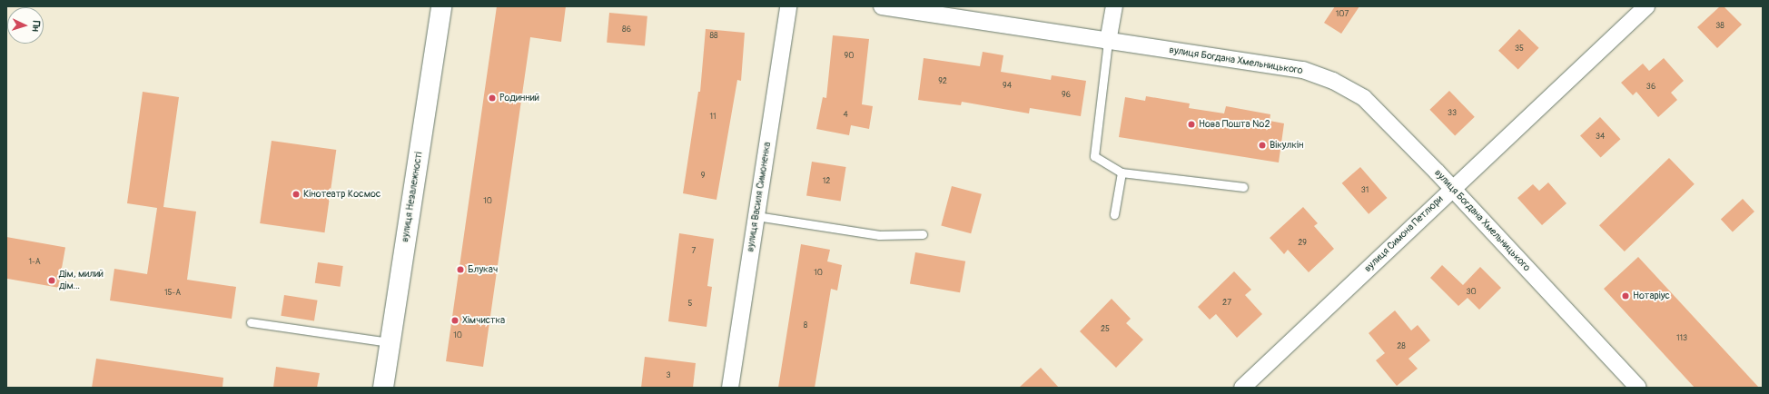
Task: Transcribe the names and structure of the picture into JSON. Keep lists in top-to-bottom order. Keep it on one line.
{"streets":{"main road":["вулиця Незалежності"],"street":["вулиця Богдана Хмельницького","вулиця Василя Симоненка","вулиця Симона Петлюри"]},"crossings":[["вулиця Богдана Хмельницького","вулиця Симона Петлюри"]],"places":["Родинний","Нова Пошта №2","Вікулкін","Кінотеатр Космос","Блукач","Дім, милий дім...","Нотаріус","Хімчистка"],"house_numbers":["107","38","86","88","35","90","92","94","36","96","33","4","11","34","9","12","31","10","29","7","1-А","10","30","15-А","27","5","8","25","10","113","28","3"],"north":"right"}
